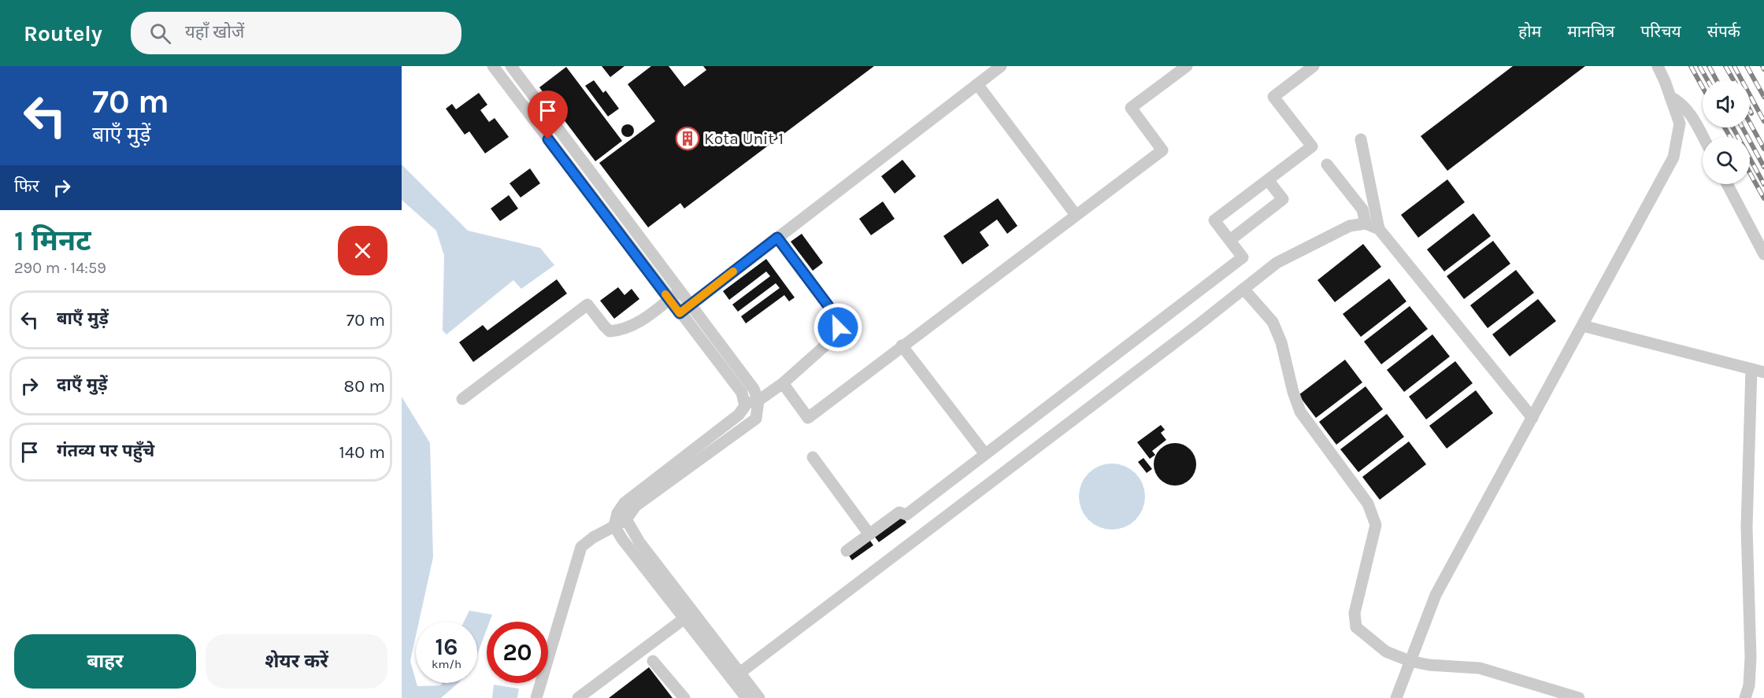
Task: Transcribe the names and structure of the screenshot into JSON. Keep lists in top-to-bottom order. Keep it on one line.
{"places":{"building":["Kota Unit 1"]},"page":{"header":"Routely","search":"यहाँ खोजें","nav":["होम","मानचित्र","परिचय","संपर्क"],"turn":["70 m","बाएँ मुड़ें"],"then":"फिर","heading":["1 मिनट","290 m · 14:59"],"list":[{"name":"बाएँ मुड़ें","value":"70 m"},{"name":"दाएँ मुड़ें","value":"80 m"},{"name":"गंतव्य पर पहुँचे","value":"140 m"}],"speed":"16 km/h","limit":"20","buttons":["बाहर","शेयर करें"]}}
